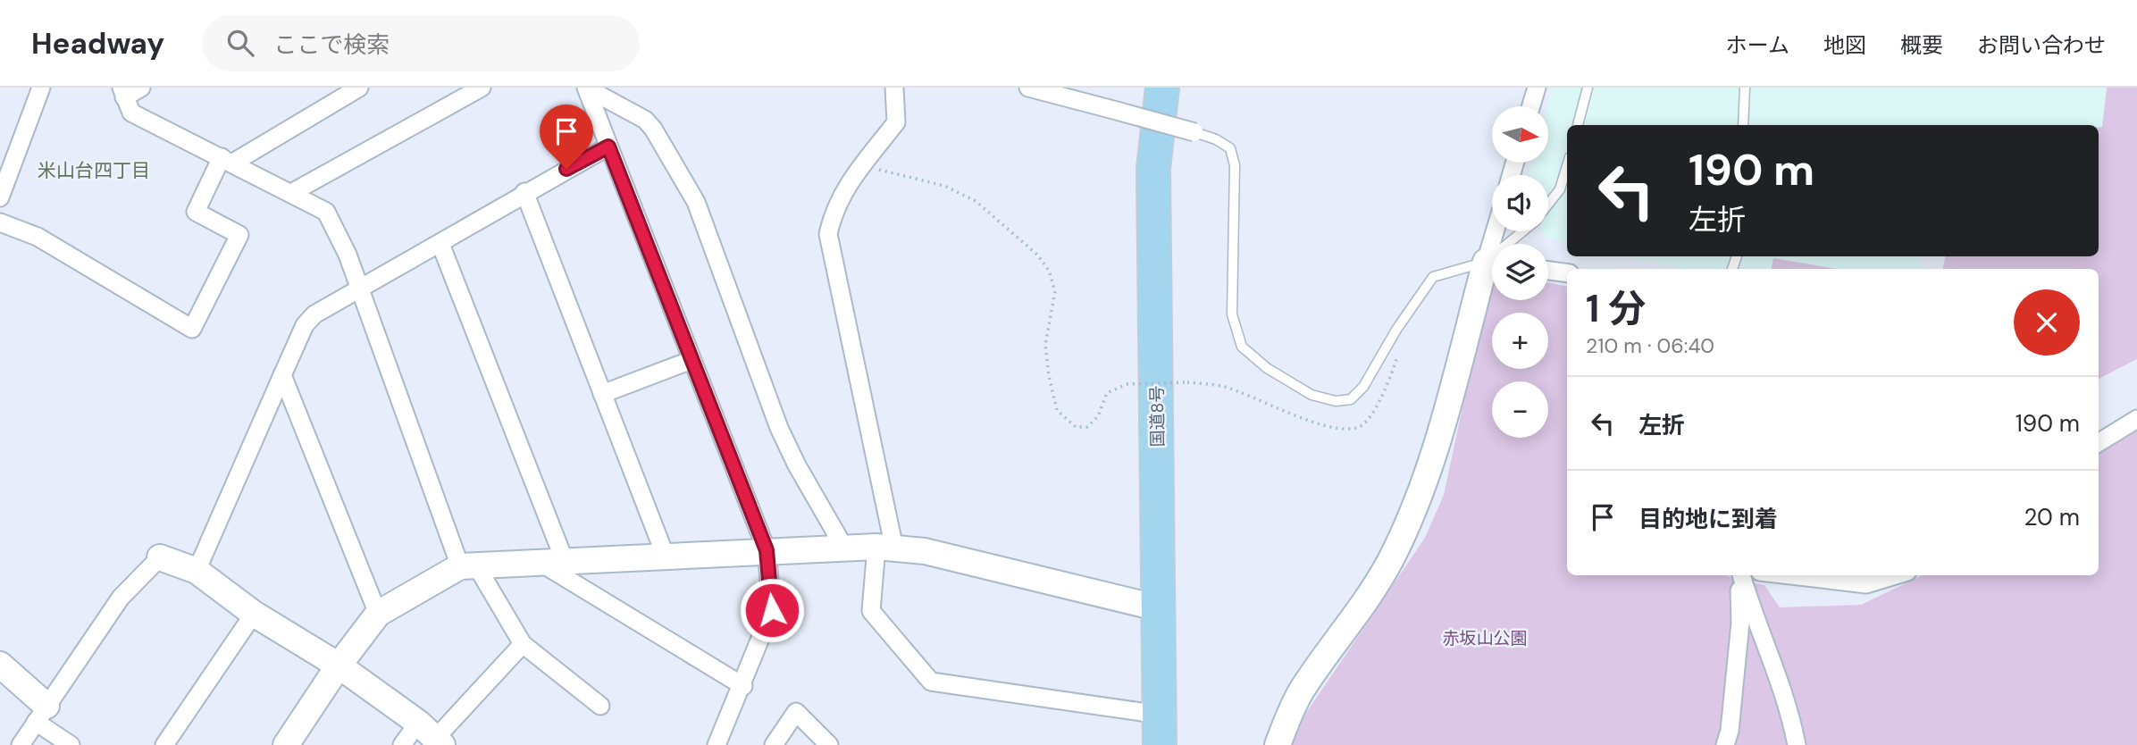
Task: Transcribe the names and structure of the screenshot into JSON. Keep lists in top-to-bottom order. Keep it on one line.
{"streets":{"highway":["国道8号"]},"districts":["米山台四丁目"],"parks":["赤坂山公園"],"north":"right","page":{"header":"Headway","search":"ここで検索","nav":["ホーム","地図","概要","お問い合わせ"],"map_buttons":["+","−"],"turn":["190 m","左折"],"heading":["1 分","210 m · 06:40"],"list":[{"name":"左折","value":"190 m"},{"name":"目的地に到着","value":"20 m"}]}}
